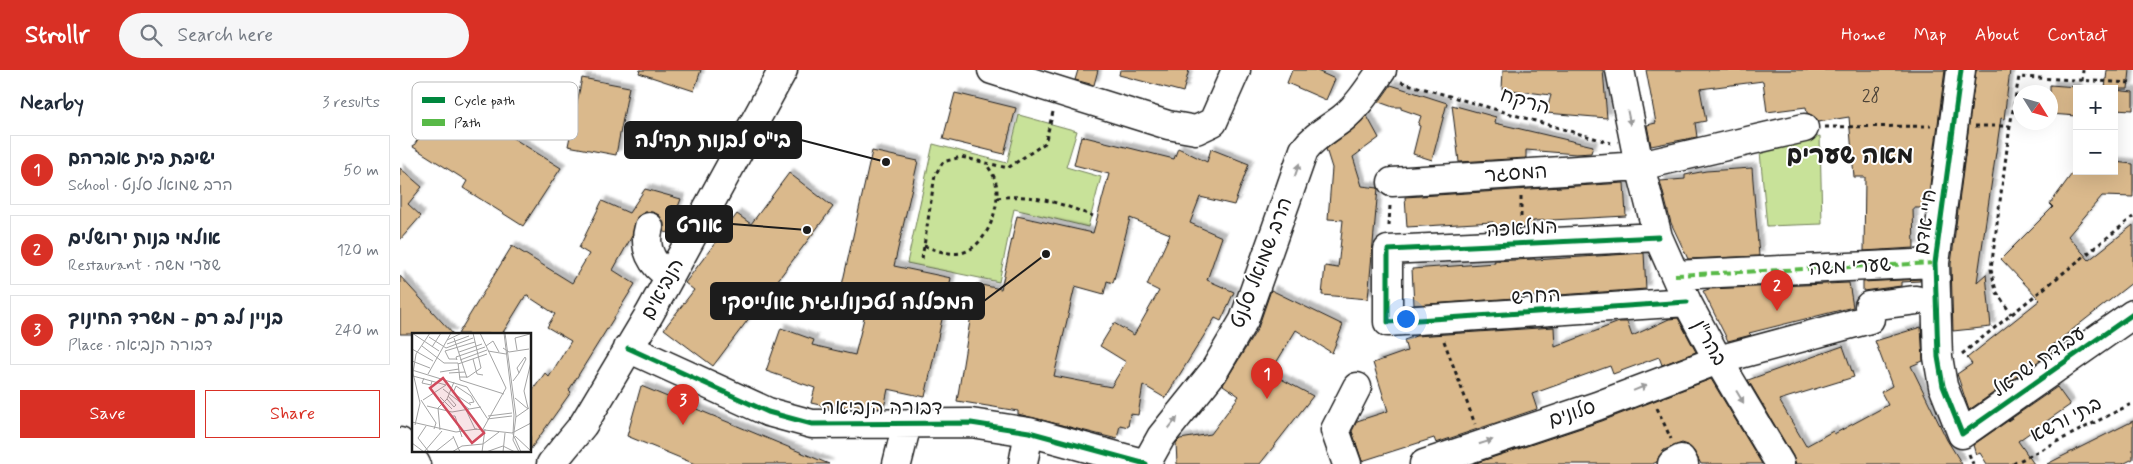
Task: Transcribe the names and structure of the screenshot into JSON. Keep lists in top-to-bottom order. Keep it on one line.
{"streets":{"street":["המסגר","חיי אדם","המלאכה","הרב שמואל סלנט","שערי משה","הנביאים","החרש","בהר\"ן","עבודת ישראל","דבורה הנביאה","סלונים"],"path":["הרקח","בתי ורשא"]},"crossings":[["הרקח","המסגר"],["הרקח","הרב שמואל סלנט"],["הרקח","בהר\"ן"],["המסגר","בהר\"ן"],["חיי אדם","שערי משה"],["חיי אדם","עבודת ישראל"],["המלאכה","החרש"],["המלאכה","בהר\"ן"],["הרב שמואל סלנט","דבורה הנביאה"],["שערי משה","בהר\"ן"],["הנביאים","דבורה הנביאה"],["החרש","בהר\"ן"],["בהר\"ן","סלונים"]],"one_way":["הרב שמואל סלנט","בהר\"ן"],"districts":["מאה שערים"],"places":["בי\"ס לבנות תהילה","אורט","המכללה לטכנולוגית אולייסקי"],"house_numbers":["28"],"legend":["Cycle path","Path"],"north":"bottom right","page":{"header":"Strollr","search":"Search here","nav":["Home","Map","About","Contact"],"heading":["Nearby","3 results"],"map_buttons":["+","−"],"list":[{"mark":"1","name":"ישיבת בית אברהם","note":"School · הרב שמואל סלנט","value":"50 m"},{"mark":"2","name":"אולמי בנות ירושלים","note":"Restaurant · שערי משה","value":"120 m"},{"mark":"3","name":"בניין לב רם - משרד החינוך","note":"Place · דבורה הנביאה","value":"240 m"}],"pins":["2","1","3"],"buttons":["Save","Share"]}}
